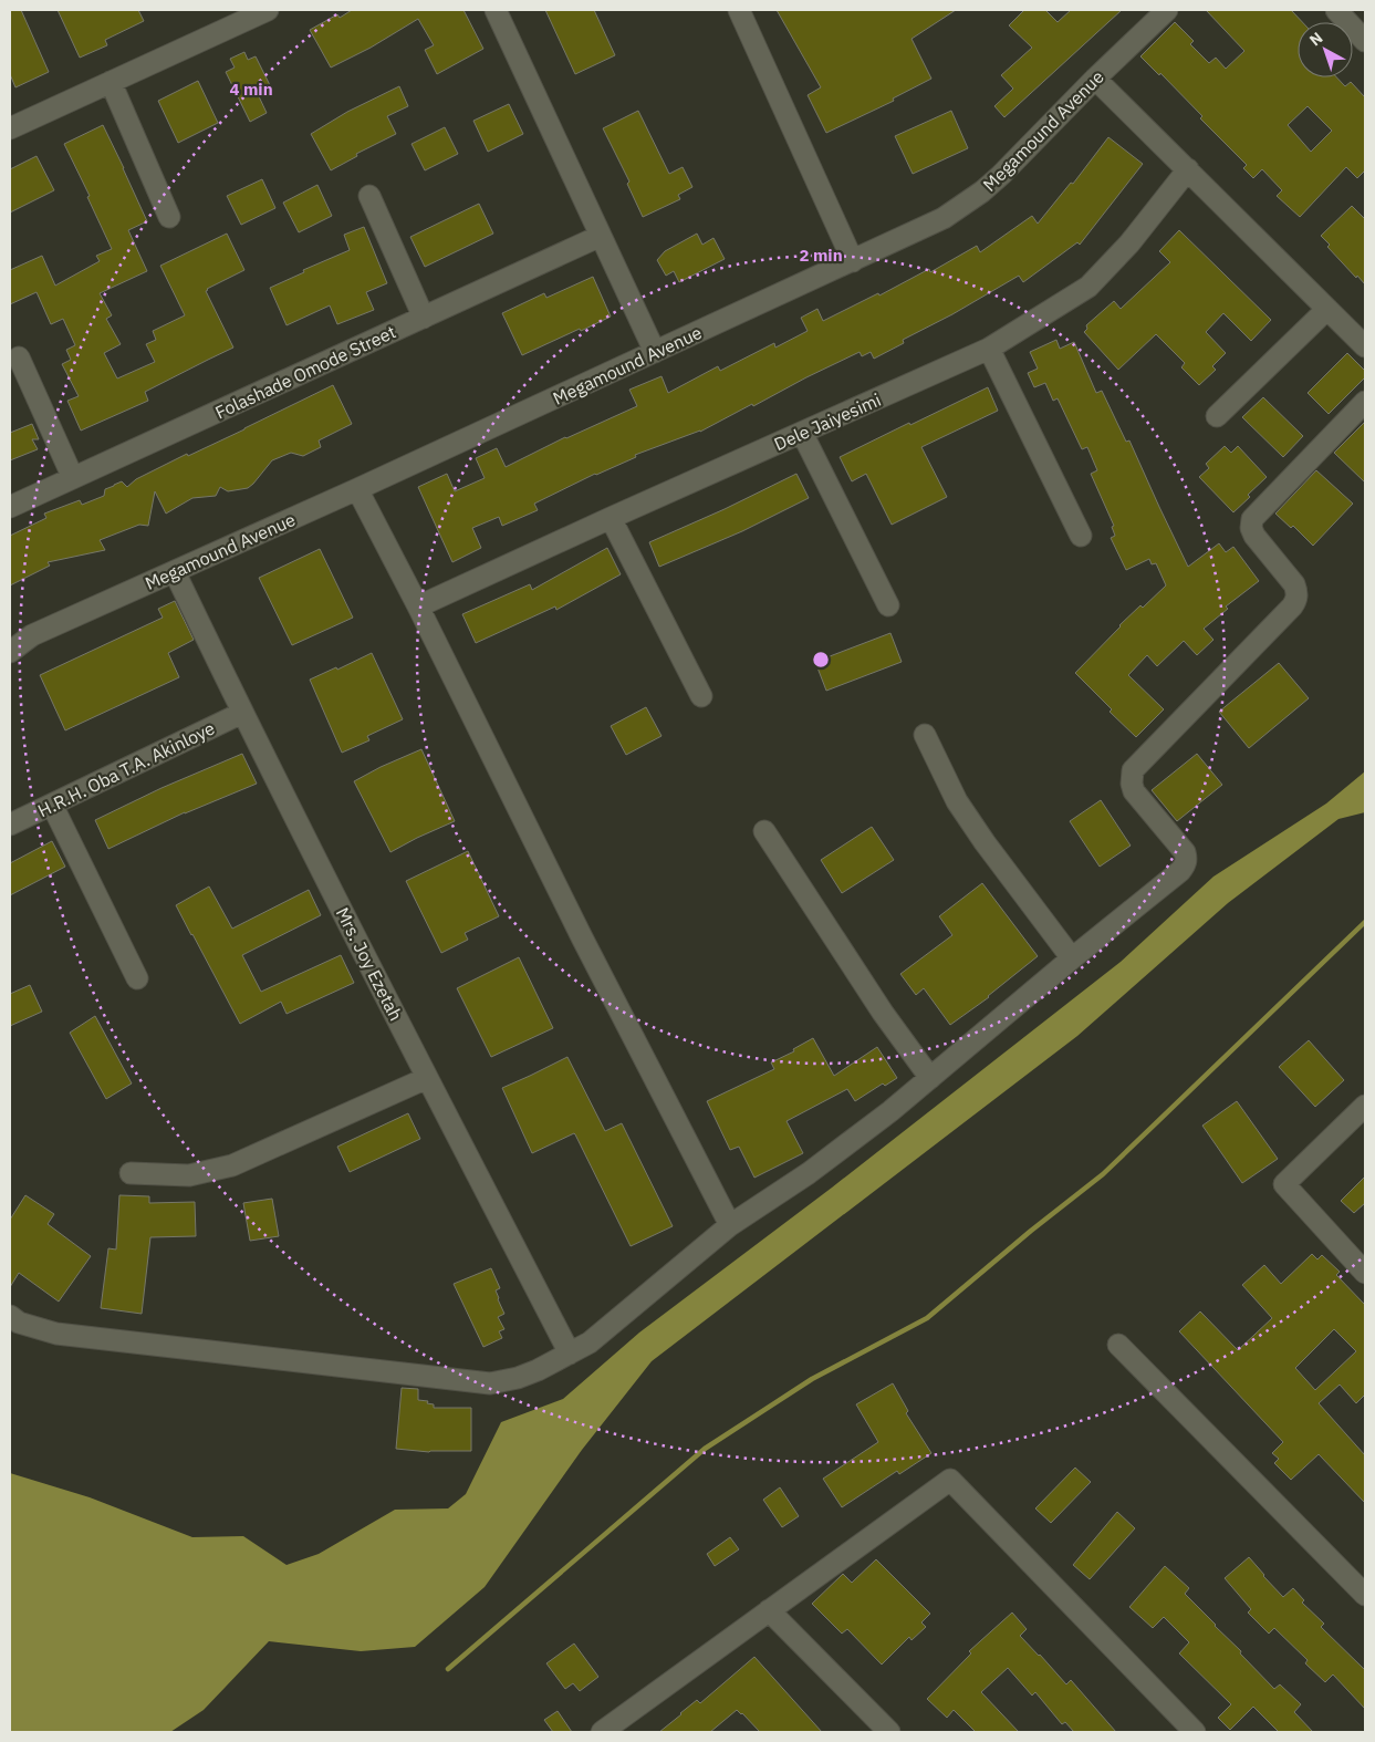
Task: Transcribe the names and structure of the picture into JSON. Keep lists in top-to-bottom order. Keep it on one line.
{"streets":{"street":["Megamound Avenue","Folashade Omode Street","Dele Jaiyesimi","H.R.H. Oba T.A. Akinloye","Mrs. Joy Ezetah"]},"crossings":[["Megamound Avenue","Mrs. Joy Ezetah"],["H.R.H. Oba T.A. Akinloye","Mrs. Joy Ezetah"]],"north":"top left","rings":["4 min","2 min"]}
